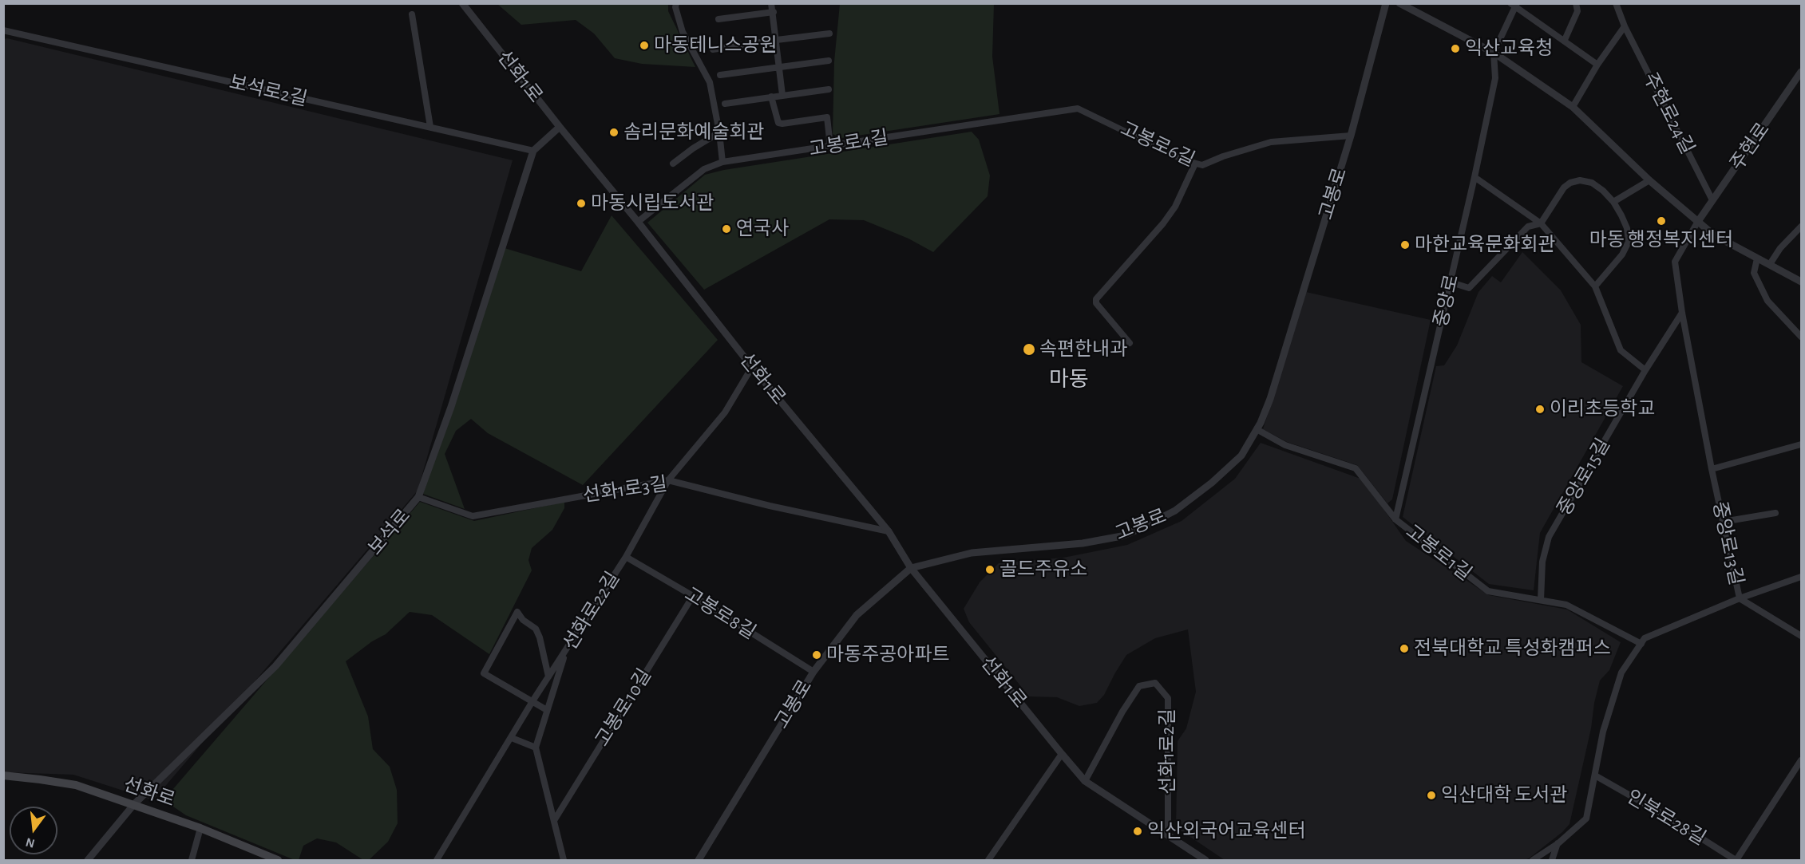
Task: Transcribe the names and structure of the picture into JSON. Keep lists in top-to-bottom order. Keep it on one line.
{"streets":{"main road":["선화로"],"street":["선화1로","보석로2길","주현로24길","고봉로4길","고봉로6길","주현로","고봉로","중앙로","중앙로15길","선화1로3길","보석로","중앙로13길","고봉로1길","선화로22길","고봉로8길","고봉로10길","선화1로2길","인북로28길"]},"crossings":[["선화1로","고봉로4길"],["선화1로","고봉로"],["선화1로","선화1로3길"],["선화1로","선화로22길"],["선화1로","선화1로2길"],["보석로2길","보석로"],["주현로24길","주현로"],["고봉로4길","고봉로6길"],["고봉로6길","고봉로"],["주현로","중앙로13길"],["고봉로","고봉로1길"],["고봉로","고봉로8길"],["중앙로","고봉로1길"],["중앙로15길","중앙로13길"],["중앙로15길","고봉로1길"],["선화1로3길","보석로"],["선화1로3길","선화로22길"],["보석로","선화로"],["중앙로13길","고봉로1길"],["중앙로13길","인북로28길"],["선화로22길","고봉로8길"],["고봉로8길","고봉로10길"]],"districts":["마동"],"places":["마동테니스공원","익산교육청","솜리문화예술회관","마동시립도서관","마동 행정복지센터","연국사","마한교육문화회관","속편한내과","이리초등학교","골드주유소","전북대학교 특성화캠퍼스","마동주공아파트","익산대학 도서관","익산외국어교육센터"],"north":"bottom"}
